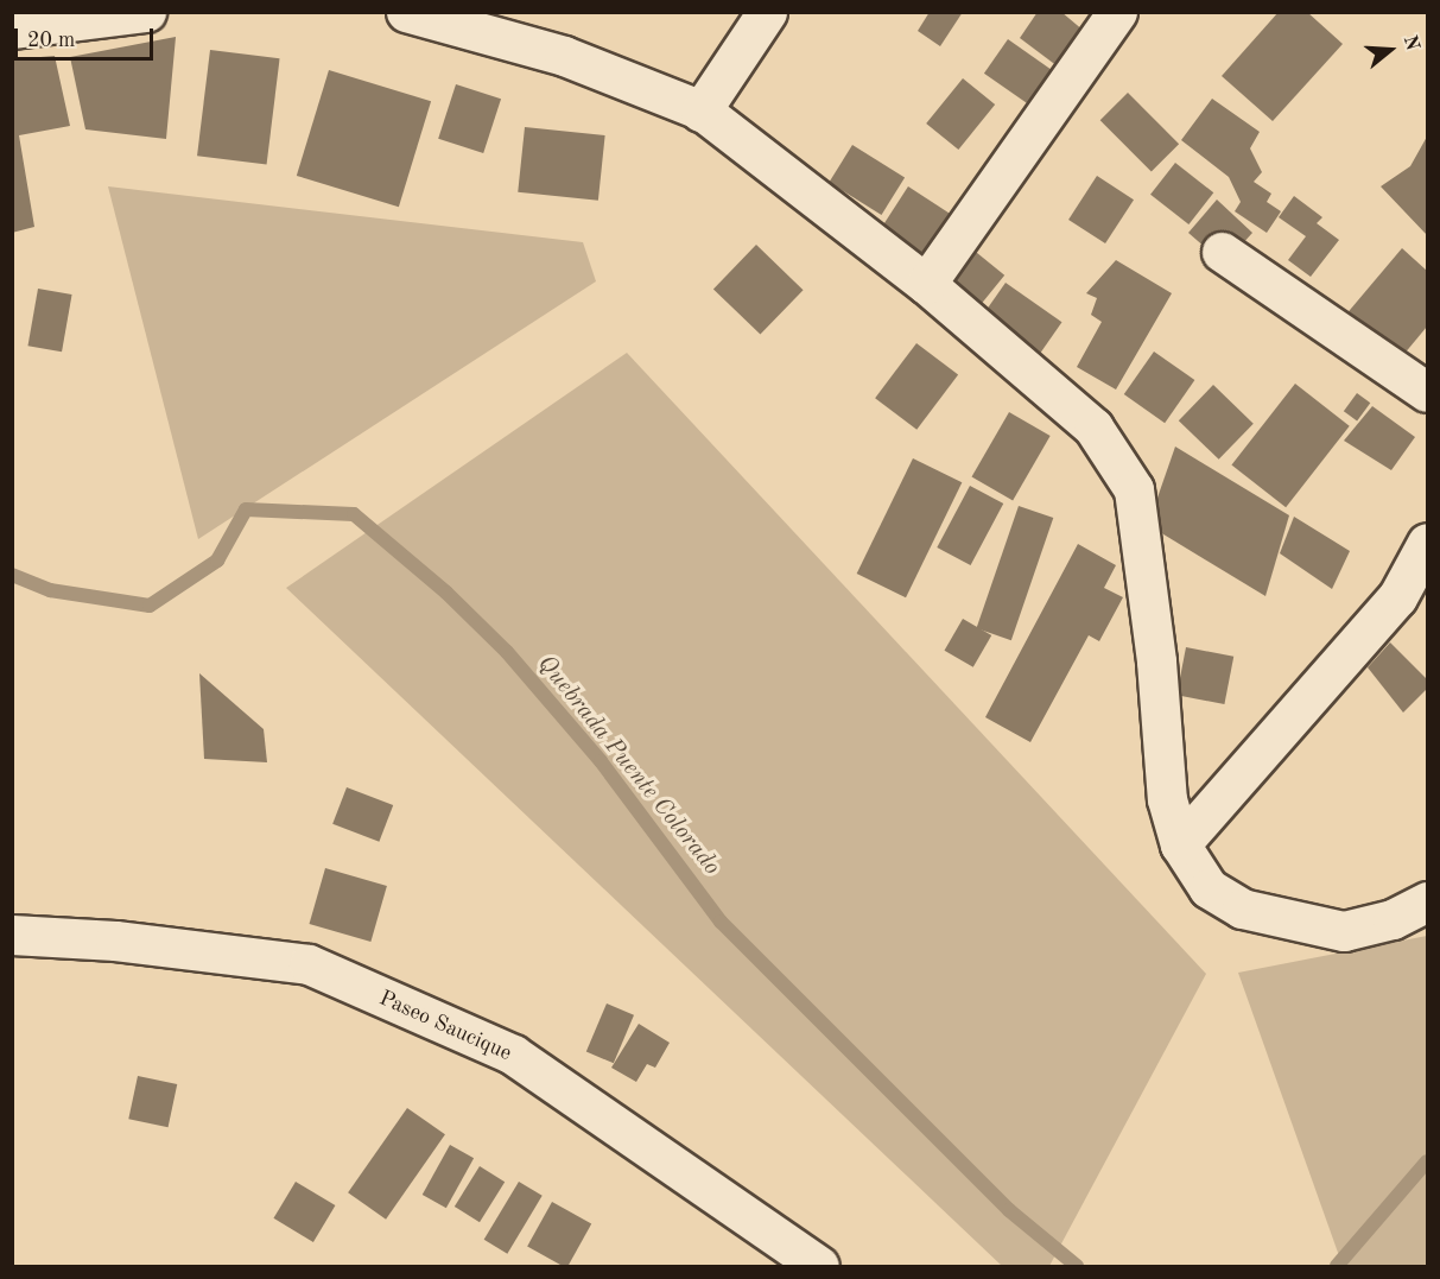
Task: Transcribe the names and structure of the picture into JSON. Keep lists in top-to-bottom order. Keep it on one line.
{"streets":{"street":["Paseo Saucique"]},"water":["Quebrada Puente Colorado"],"scale_bar":"20 m","north":"right"}
